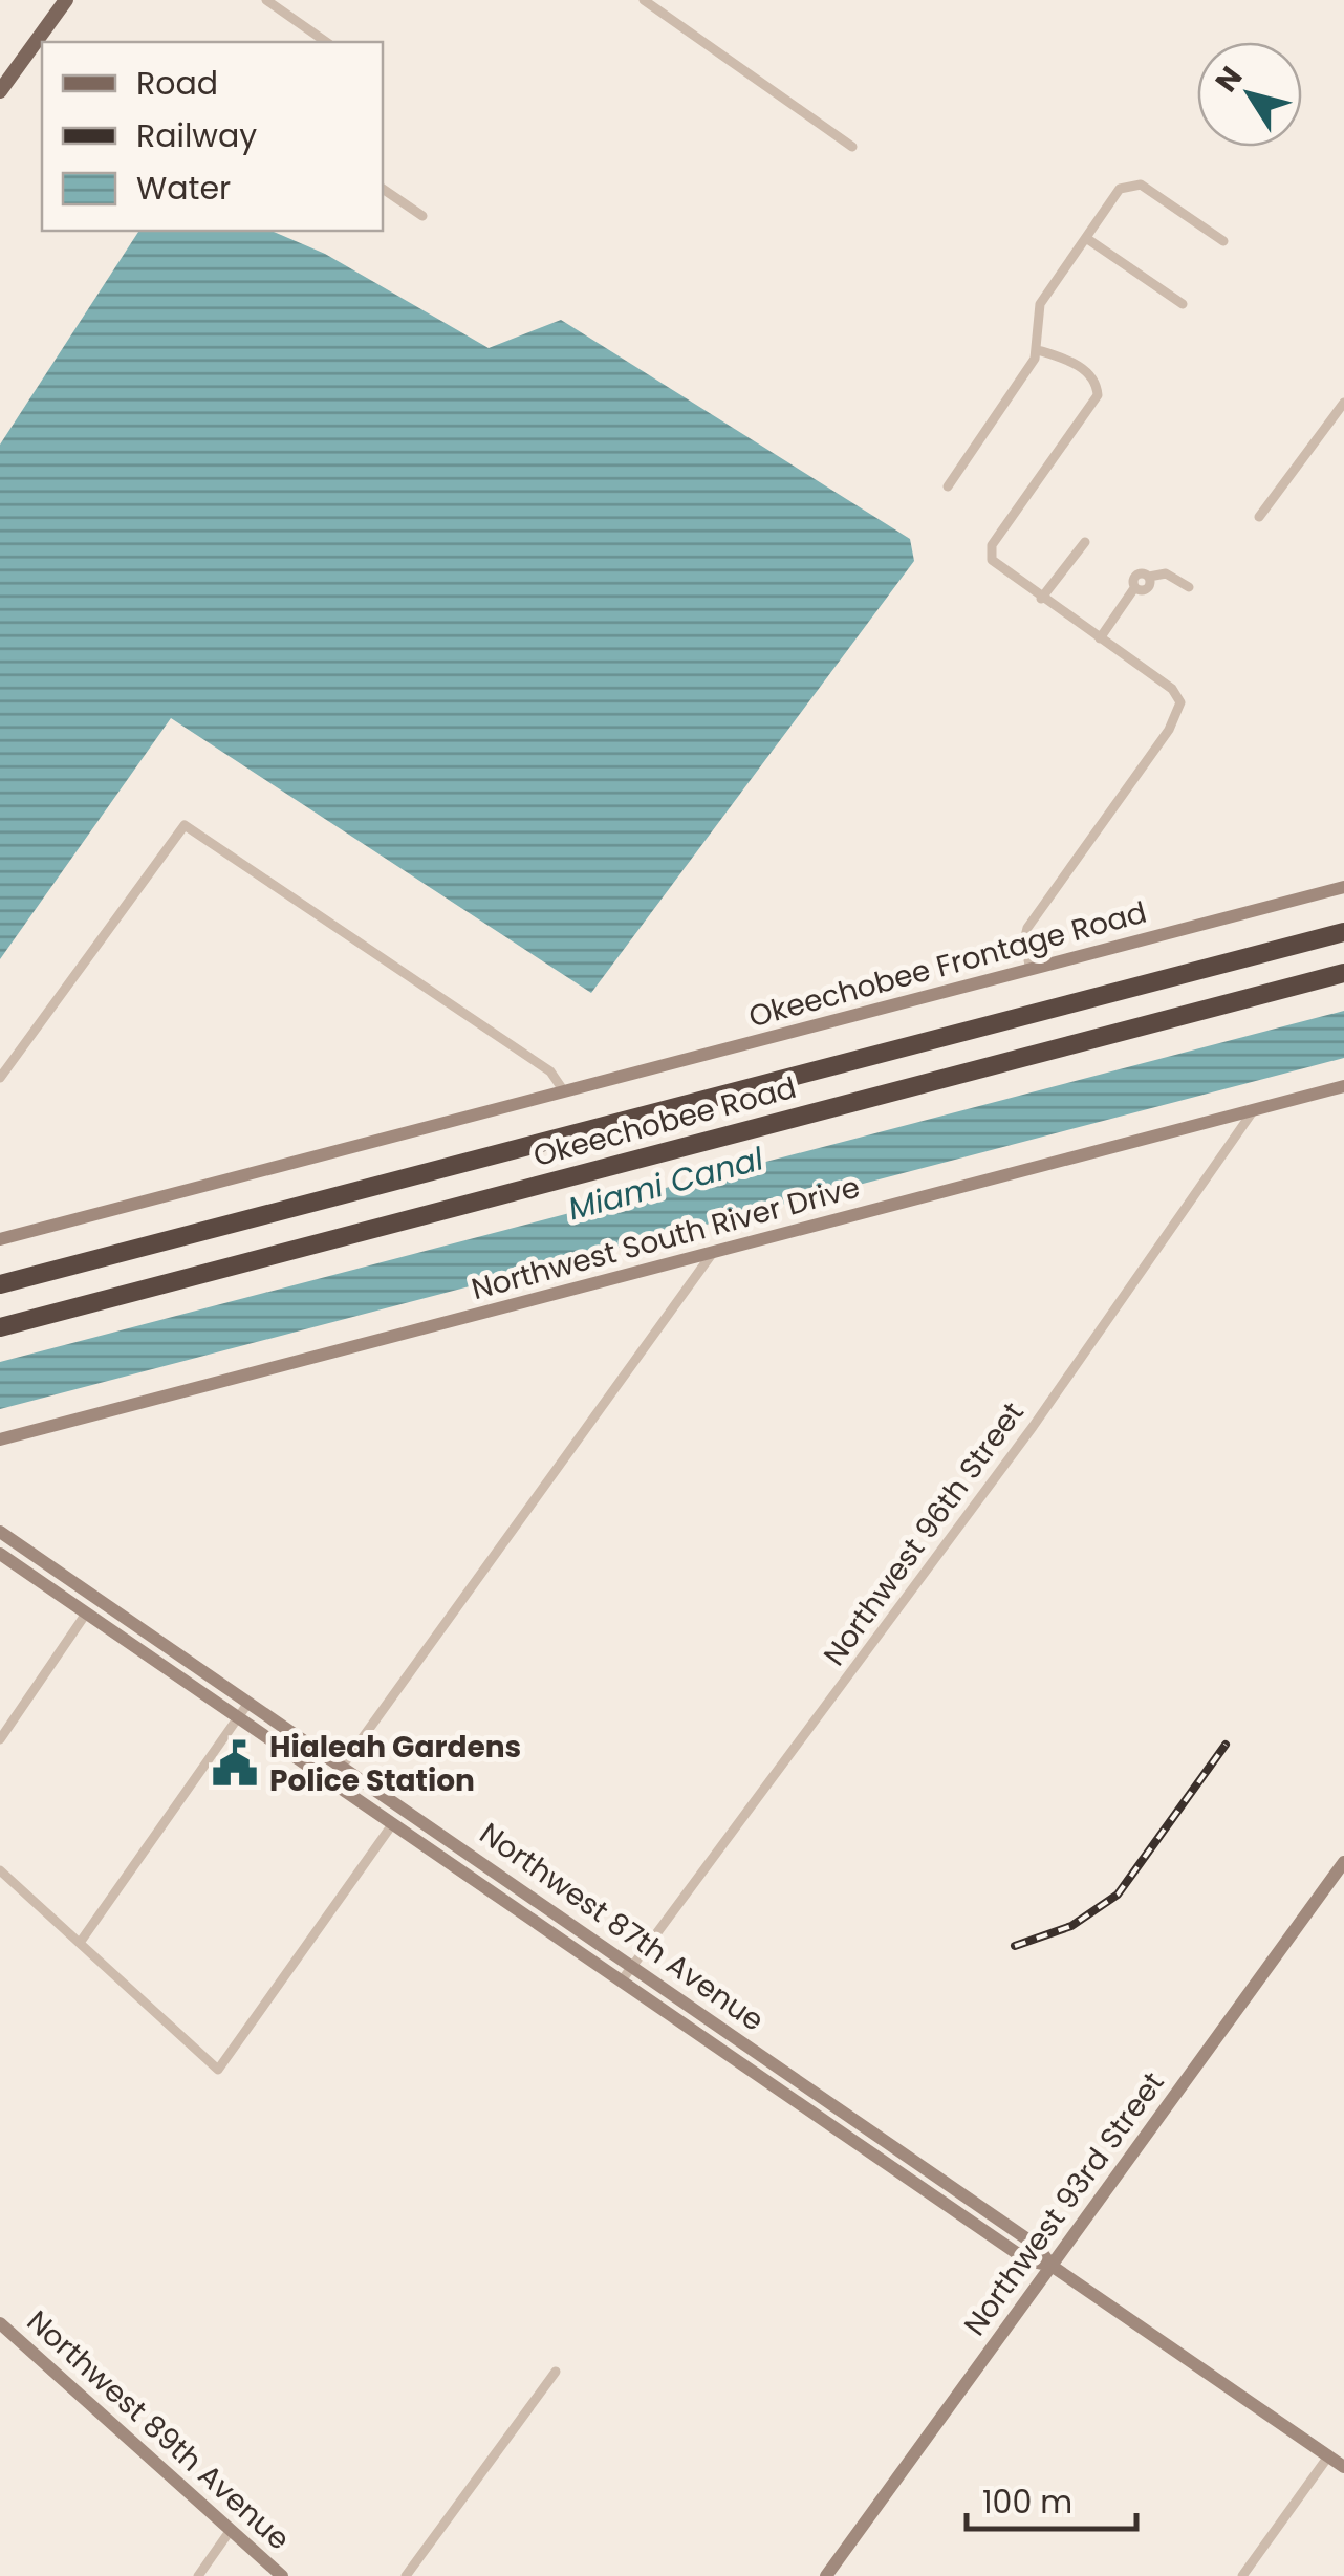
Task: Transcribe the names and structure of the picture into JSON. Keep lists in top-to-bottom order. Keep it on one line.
{"streets":{"highway":["Okeechobee Road"],"street":["Okeechobee Frontage Road","Northwest South River Drive","Northwest 96th Street","Northwest 87th Avenue","Northwest 93rd Street","Northwest 89th Avenue"]},"crossings":[["Northwest South River Drive","Northwest 96th Street"],["Northwest 96th Street","Northwest 87th Avenue"],["Northwest 87th Avenue","Northwest 93rd Street"]],"water":["Miami Canal"],"places":{"public building":["Hialeah Gardens Police Station"]},"legend":["Road","Railway","Water"],"scale_bar":"100 m","north":"top left"}
